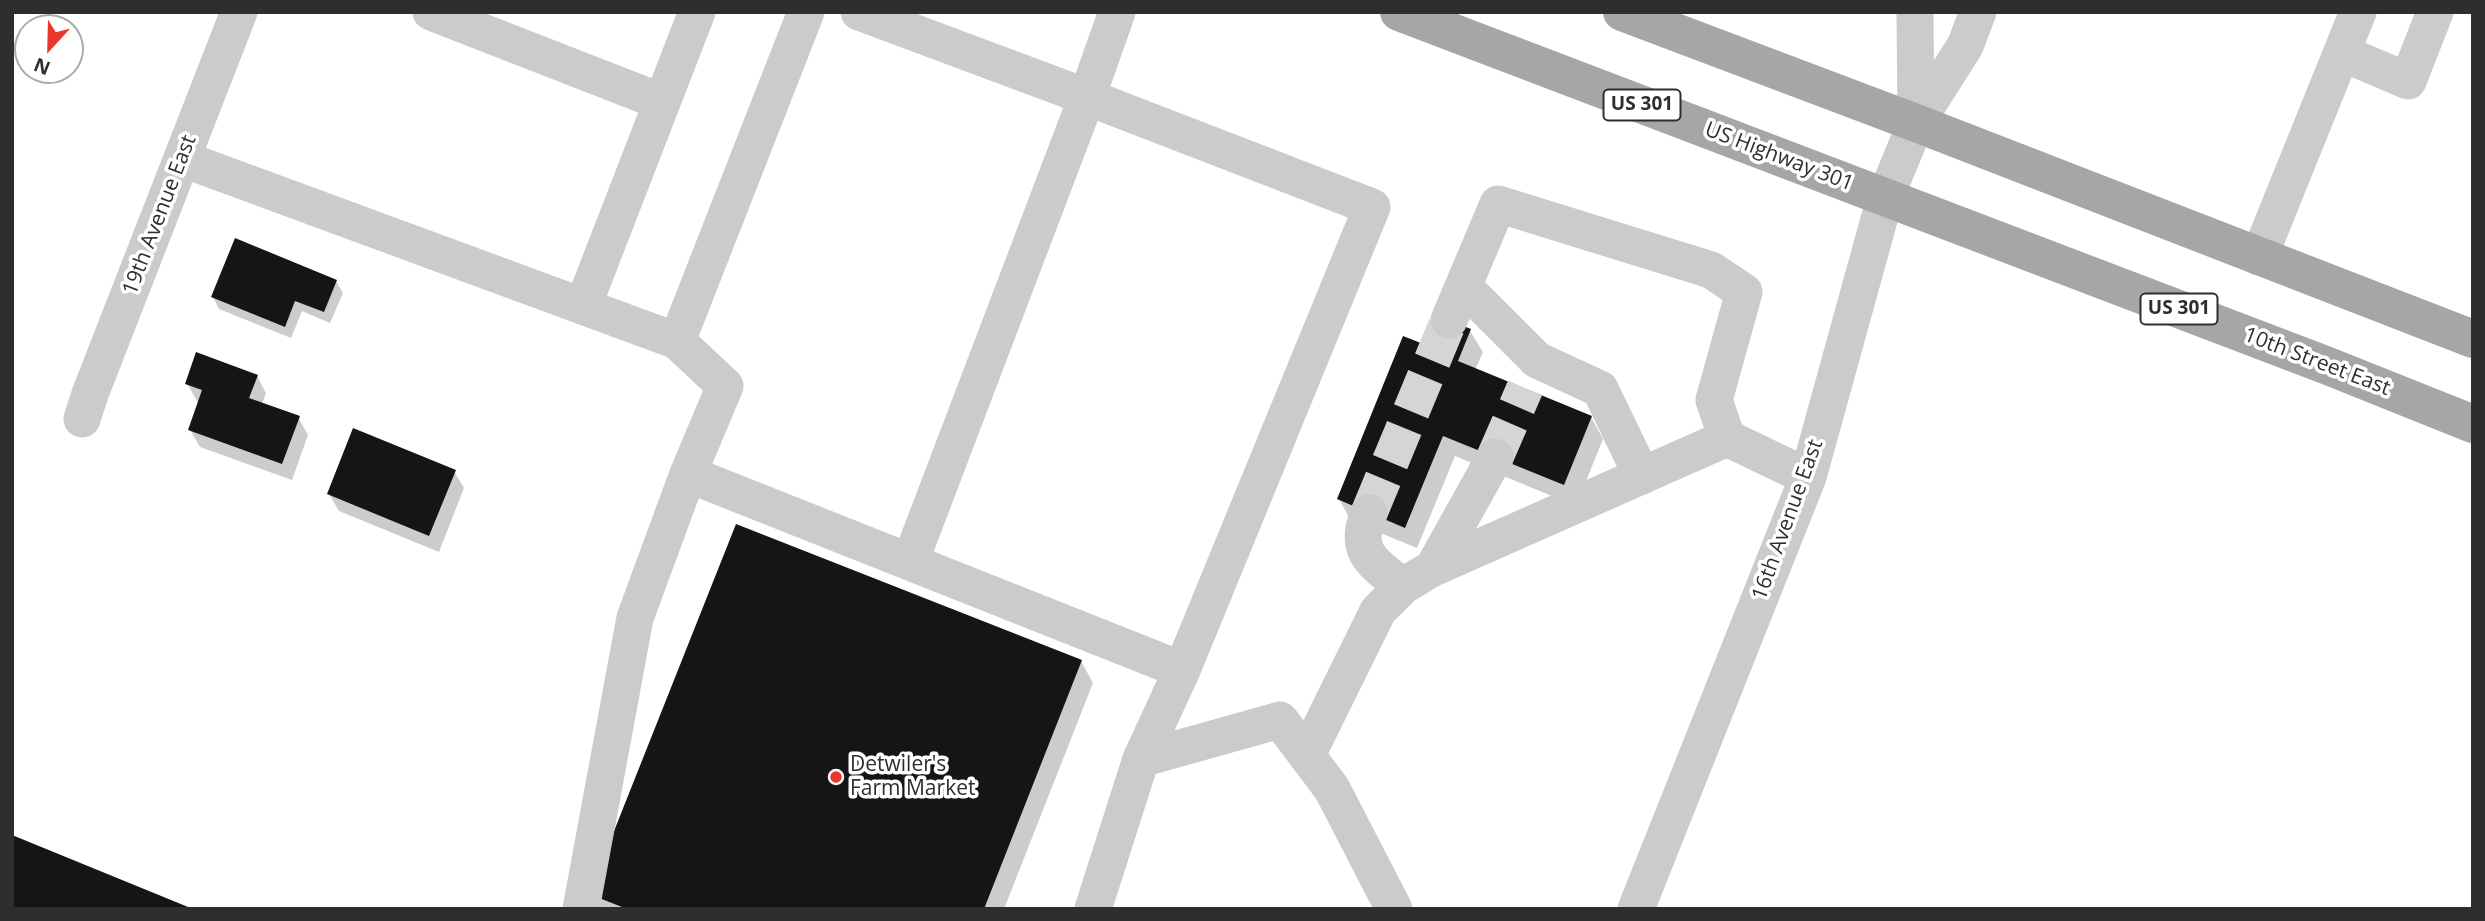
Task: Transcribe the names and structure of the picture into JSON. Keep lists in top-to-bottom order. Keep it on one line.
{"streets":{"main road":["US 301","US Highway 301","10th Street East"],"street":["19th Avenue East","16th Avenue East"]},"crossings":[["US Highway 301","10th Street East"],["US Highway 301","16th Avenue East"],["10th Street East","16th Avenue East"]],"places":["Detwiler's Farm Market"],"north":"bottom"}
